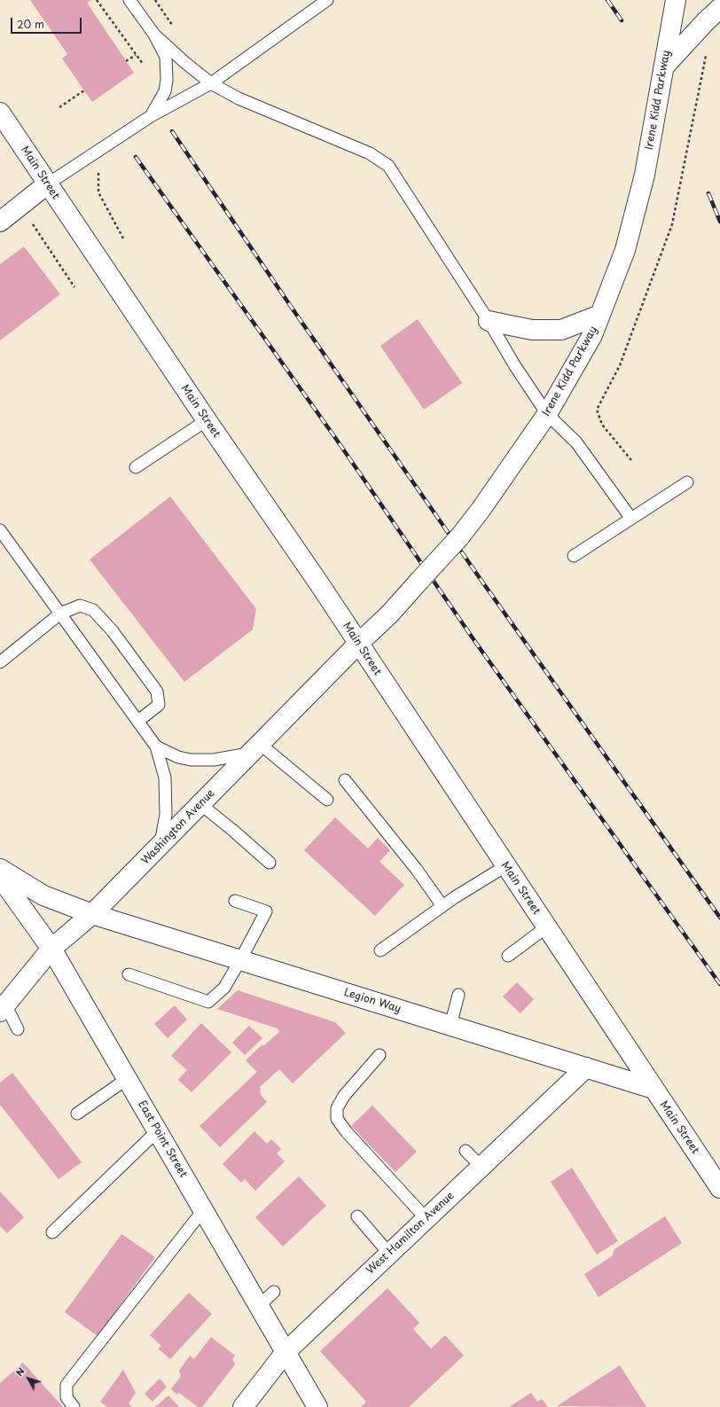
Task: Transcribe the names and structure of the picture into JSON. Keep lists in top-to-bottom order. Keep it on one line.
{"streets":{"main road":["Irene Kidd Parkway","Main Street","Washington Avenue","Legion Way","East Point Street","West Hamilton Avenue"]},"crossings":[["Irene Kidd Parkway","Main Street"],["Irene Kidd Parkway","Washington Avenue"],["Main Street","Washington Avenue"],["Main Street","Legion Way"],["Washington Avenue","Legion Way"],["Washington Avenue","East Point Street"],["Legion Way","West Hamilton Avenue"],["East Point Street","West Hamilton Avenue"]],"scale_bar":"20 m","north":"top left"}
